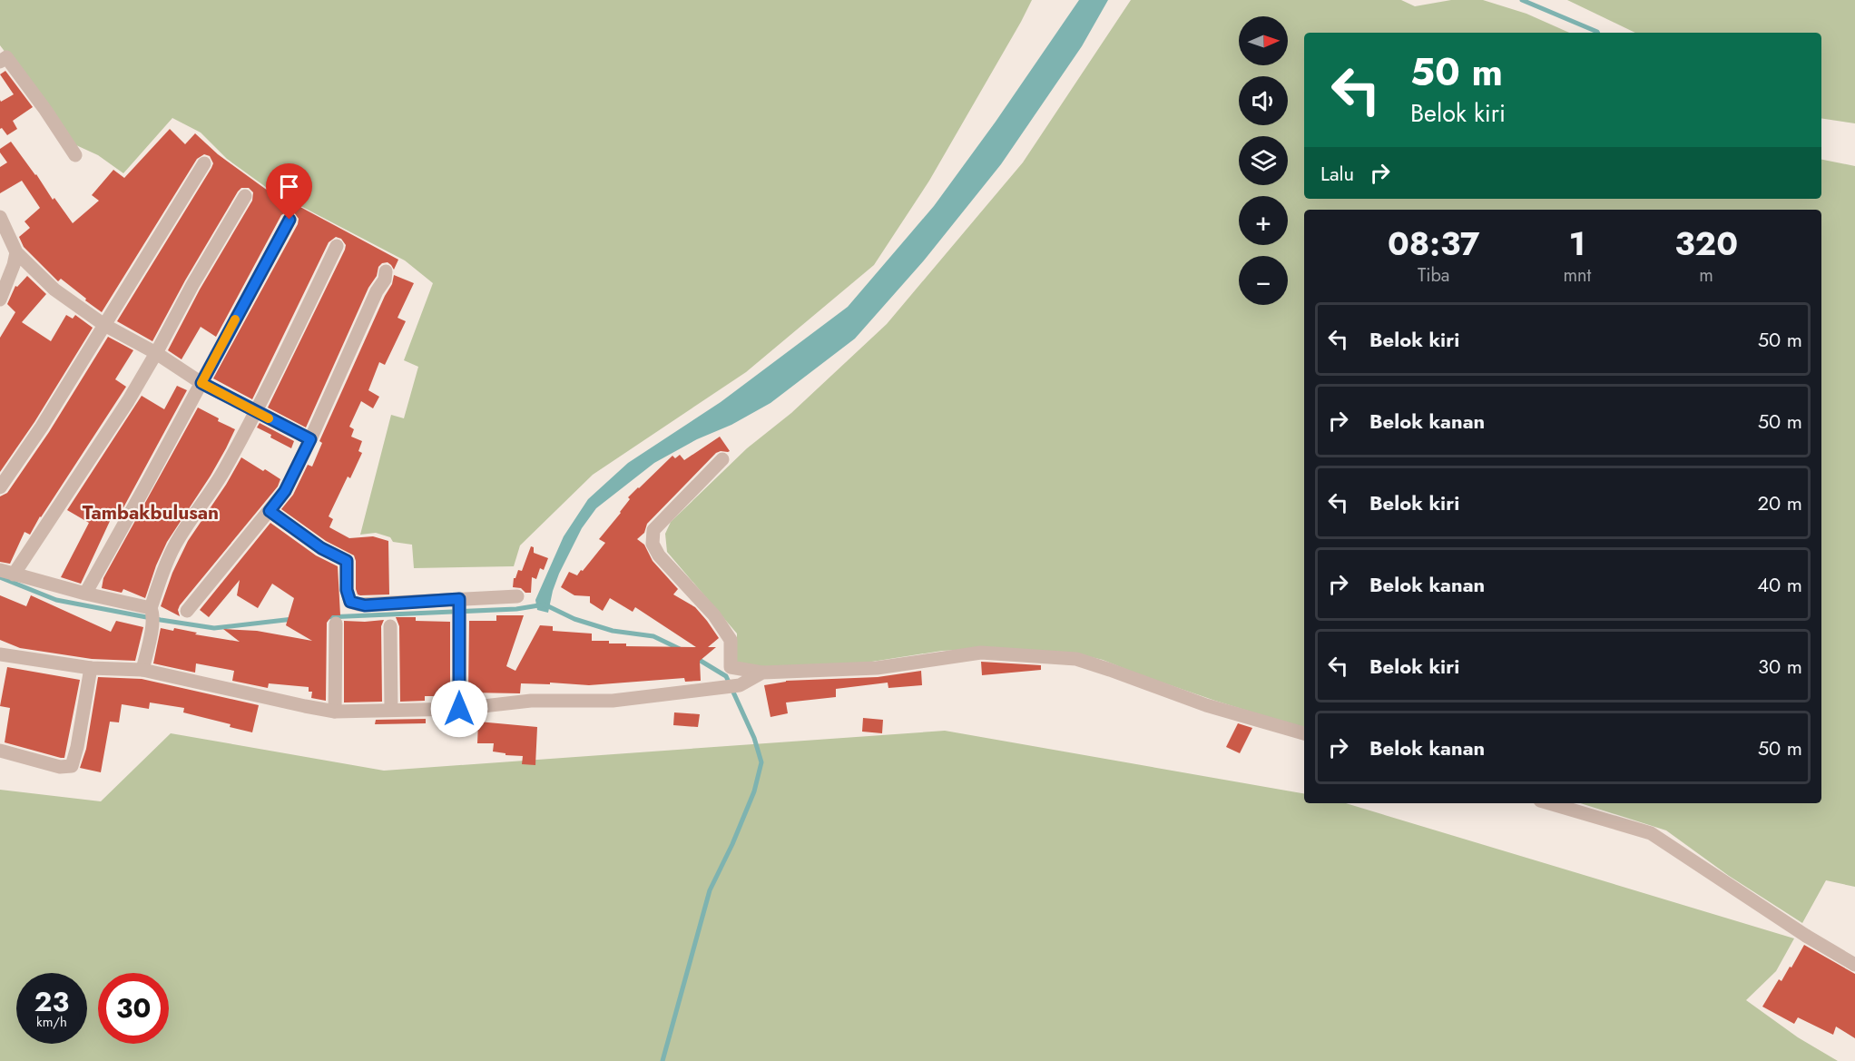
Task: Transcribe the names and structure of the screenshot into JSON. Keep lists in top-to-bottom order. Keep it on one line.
{"districts":["Tambakbulusan"],"north":"right","page":{"map_buttons":["+","−"],"turn":["50 m","Belok kiri"],"then":"Lalu","eta":["08:37","Tiba","1","mnt","320","m"],"list":[{"name":"Belok kiri","value":"50 m"},{"name":"Belok kanan","value":"50 m"},{"name":"Belok kiri","value":"20 m"},{"name":"Belok kanan","value":"40 m"},{"name":"Belok kiri","value":"30 m"},{"name":"Belok kanan","value":"50 m"}],"speed":"23 km/h","limit":"30"}}
